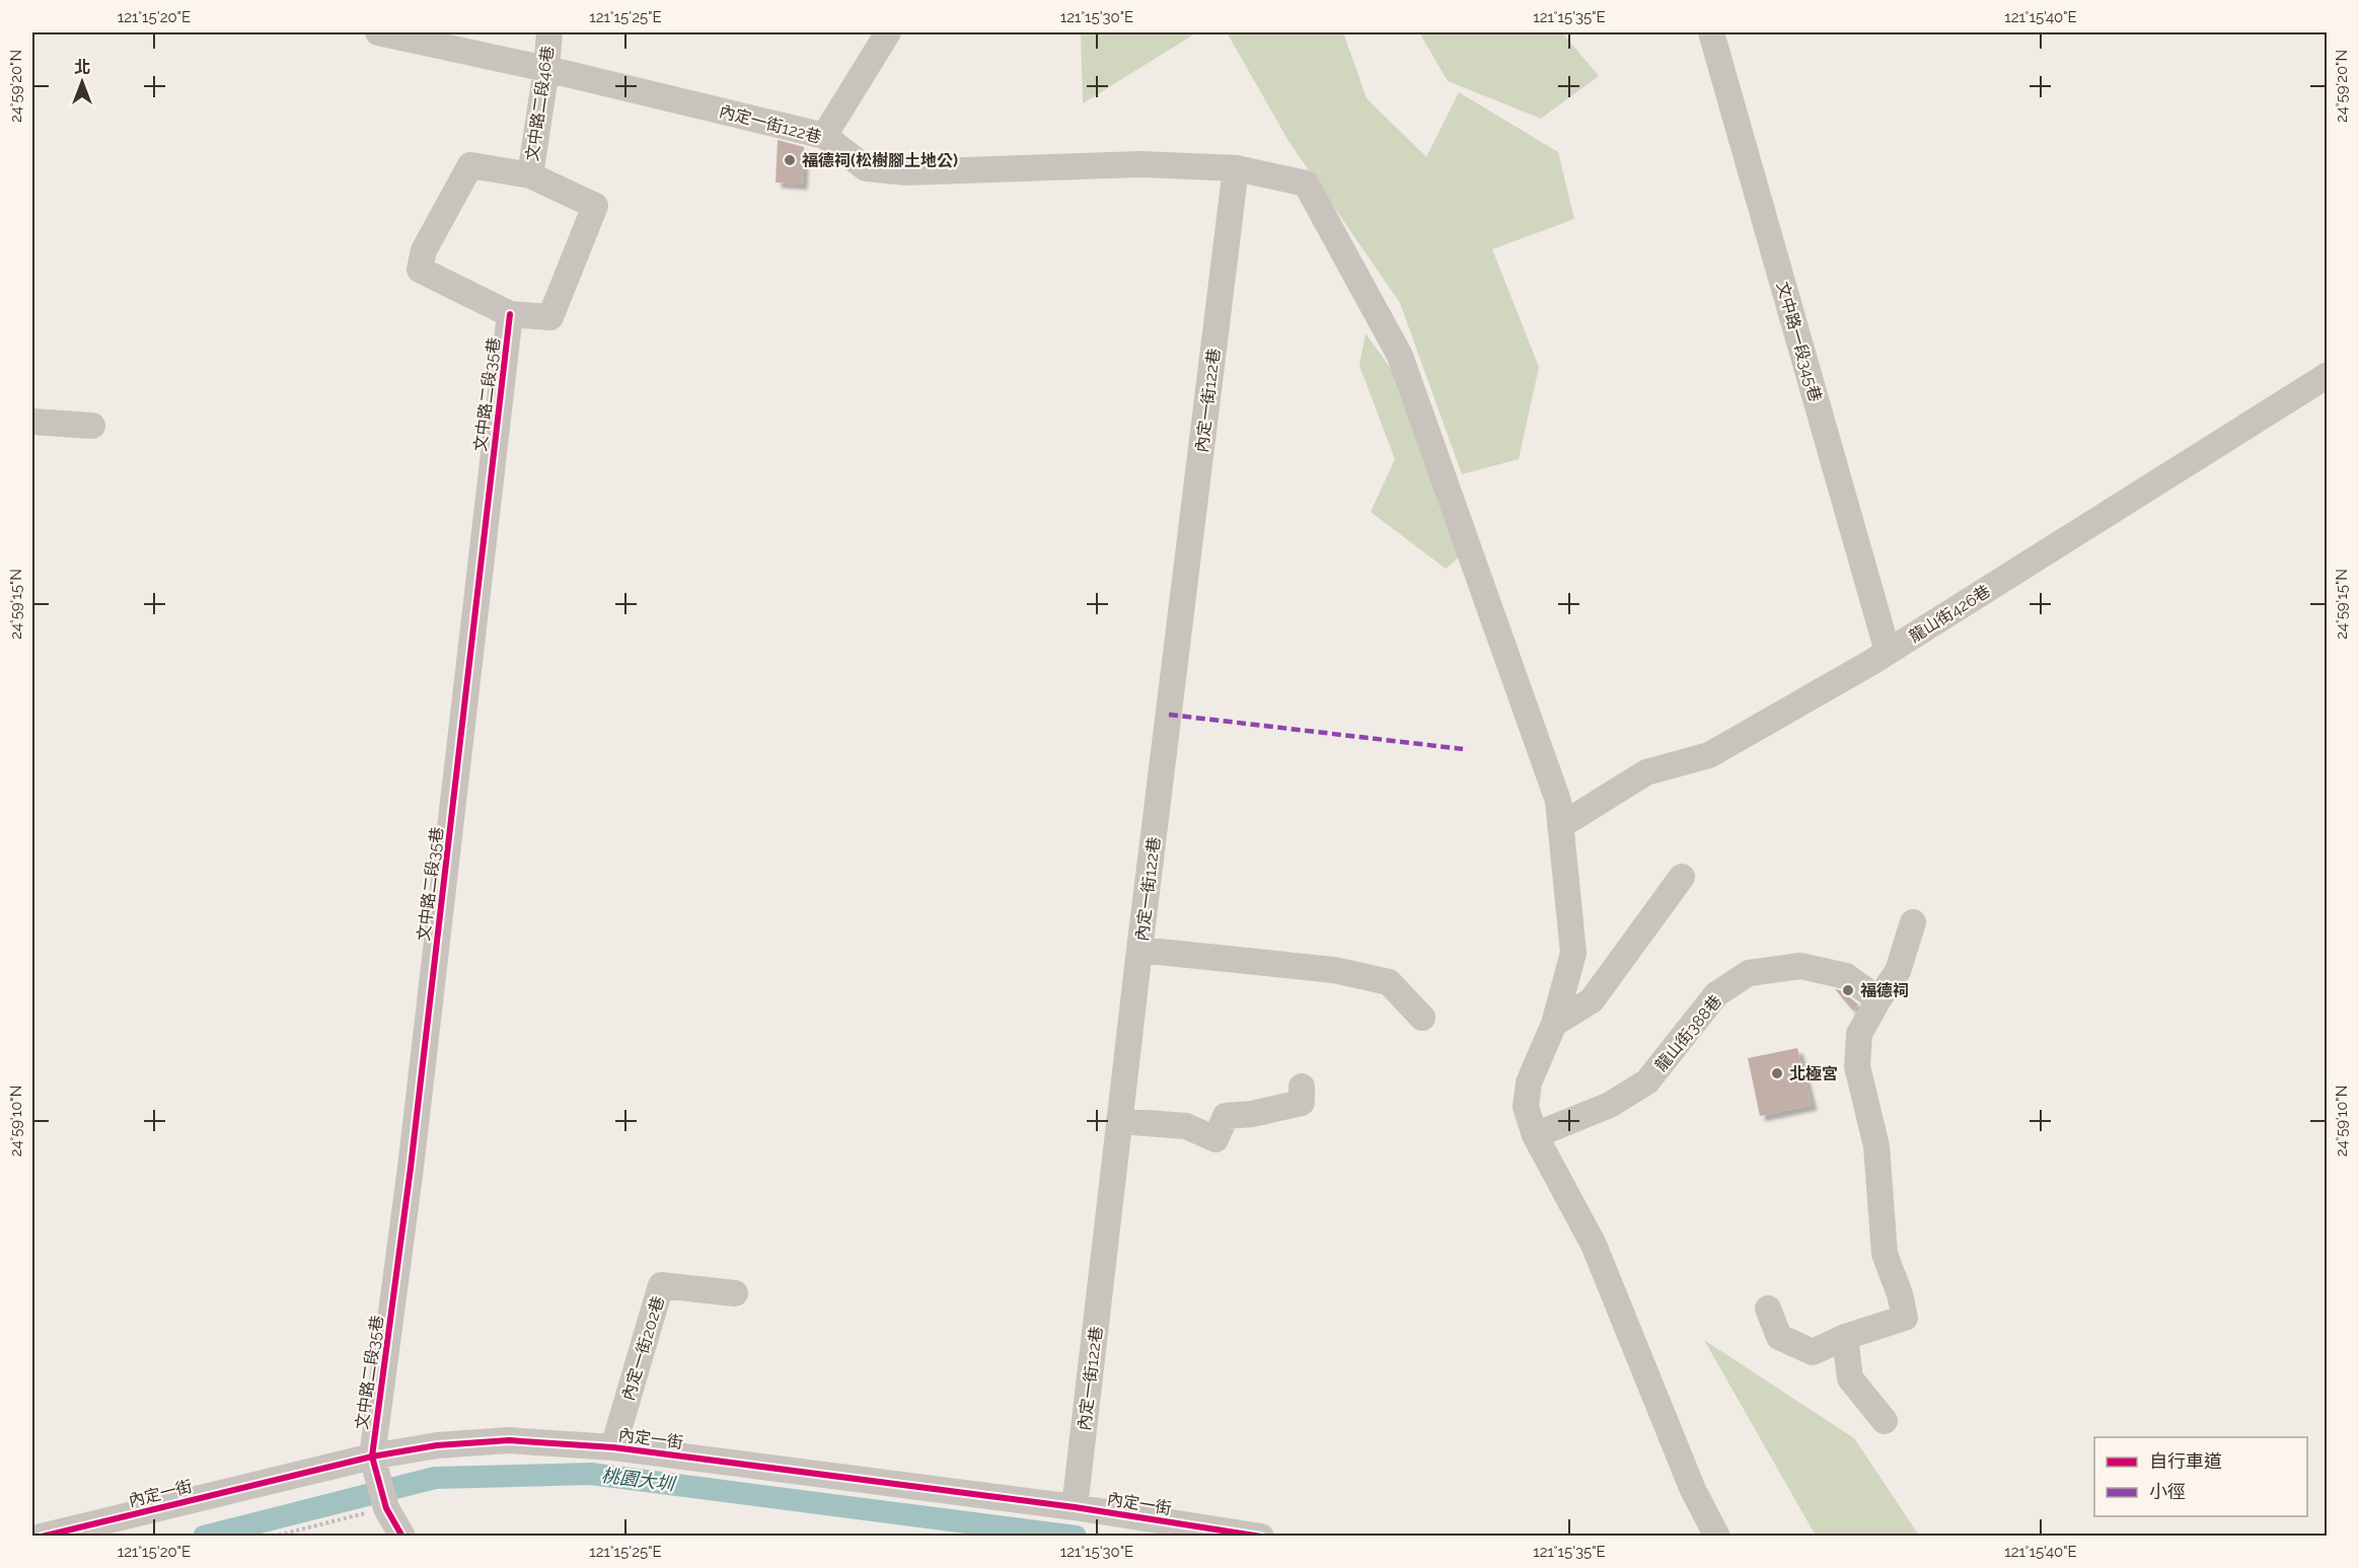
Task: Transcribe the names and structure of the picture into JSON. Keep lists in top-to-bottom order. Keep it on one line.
{"streets":{"street":["文中路二段46巷","內定一街122巷","文中路一段345巷","文中路二段35巷","龍山街426巷","龍山街388巷","內定一街202巷","內定一街"]},"crossings":[["文中路二段46巷","內定一街122巷"],["內定一街122巷","內定一街"],["文中路一段345巷","龍山街426巷"],["文中路二段35巷","內定一街"],["內定一街202巷","內定一街"]],"water":["桃園大圳"],"places":["福德祠(松樹腳土地公)","福德祠","北極宮"],"legend":["自行車道","小徑"],"north":"top","coordinates":["121°15'20\"E","121°15'25\"E","121°15'30\"E","121°15'35\"E","121°15'40\"E","24°59'20\"N","24°59'15\"N","24°59'10\"N"]}
